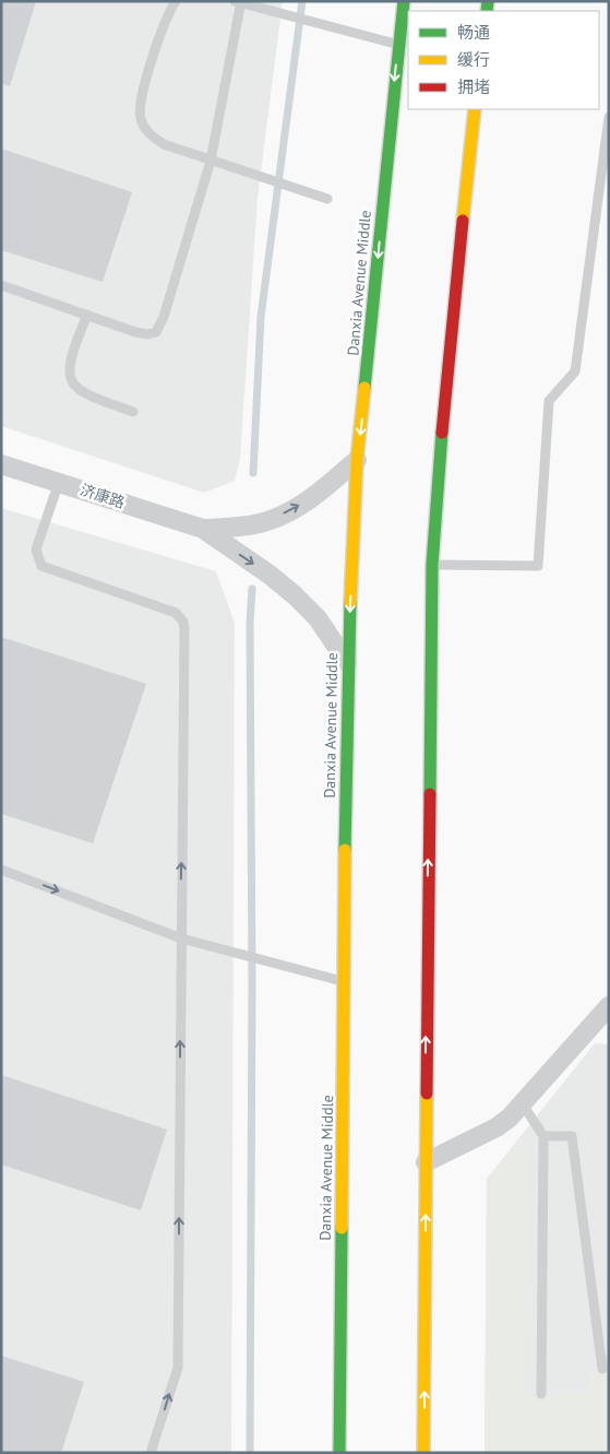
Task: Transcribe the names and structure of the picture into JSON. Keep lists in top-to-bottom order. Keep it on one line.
{"streets":{"main road":["Danxia Avenue Middle"],"street":["济康路"]},"crossings":[["Danxia Avenue Middle","济康路"]],"one_way":["济康路"],"legend":["畅通","缓行","拥堵"]}
